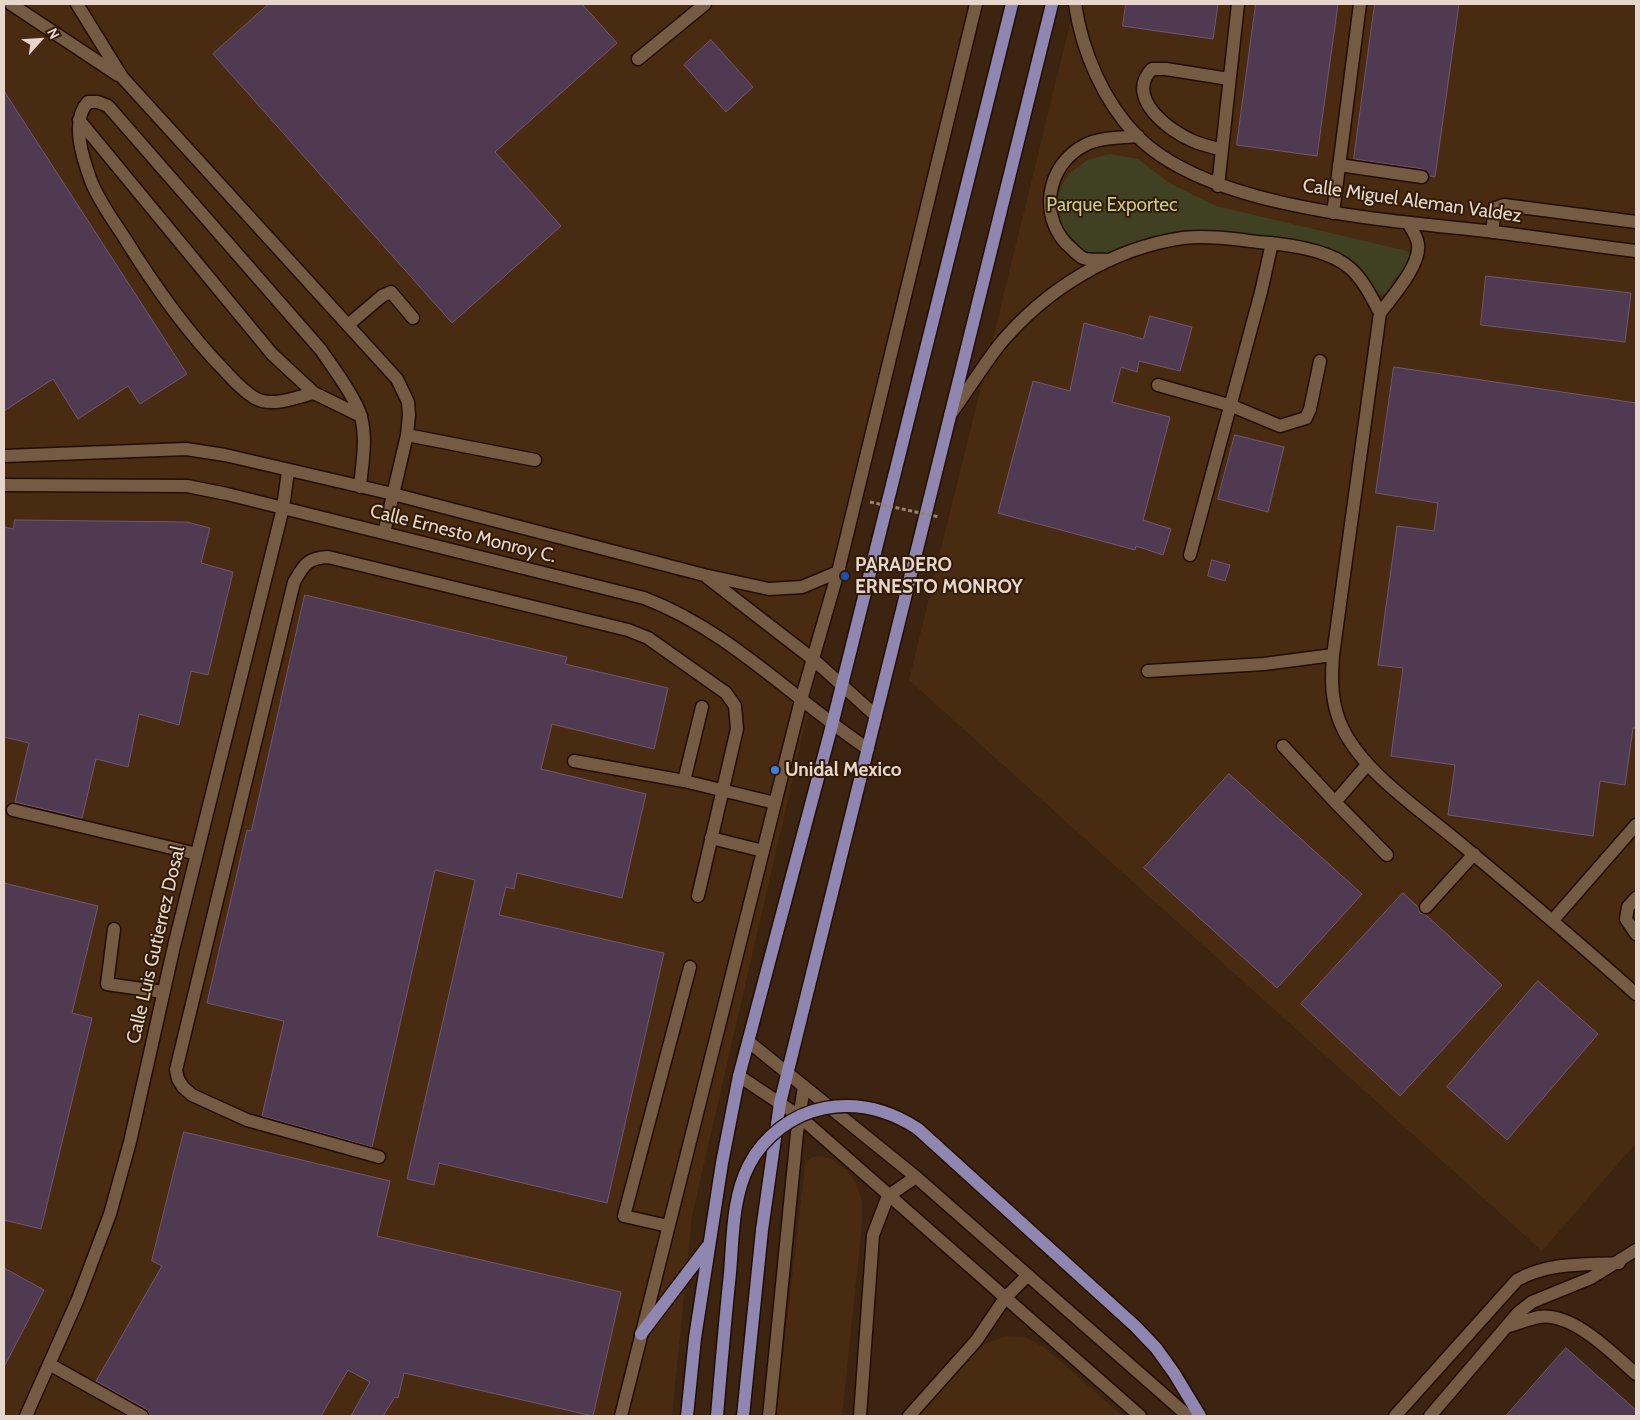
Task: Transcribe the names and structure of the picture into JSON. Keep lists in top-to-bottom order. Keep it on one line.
{"streets":{"street":["Calle Miguel Aleman Valdez","Calle Ernesto Monroy C.","Calle Luis Gutierrez Dosal"]},"crossings":[["Calle Ernesto Monroy C.","Calle Luis Gutierrez Dosal"]],"parks":["Parque Exportec"],"places":["PARADERO ERNESTO MONROY","Unidal Mexico"],"north":"top right"}
